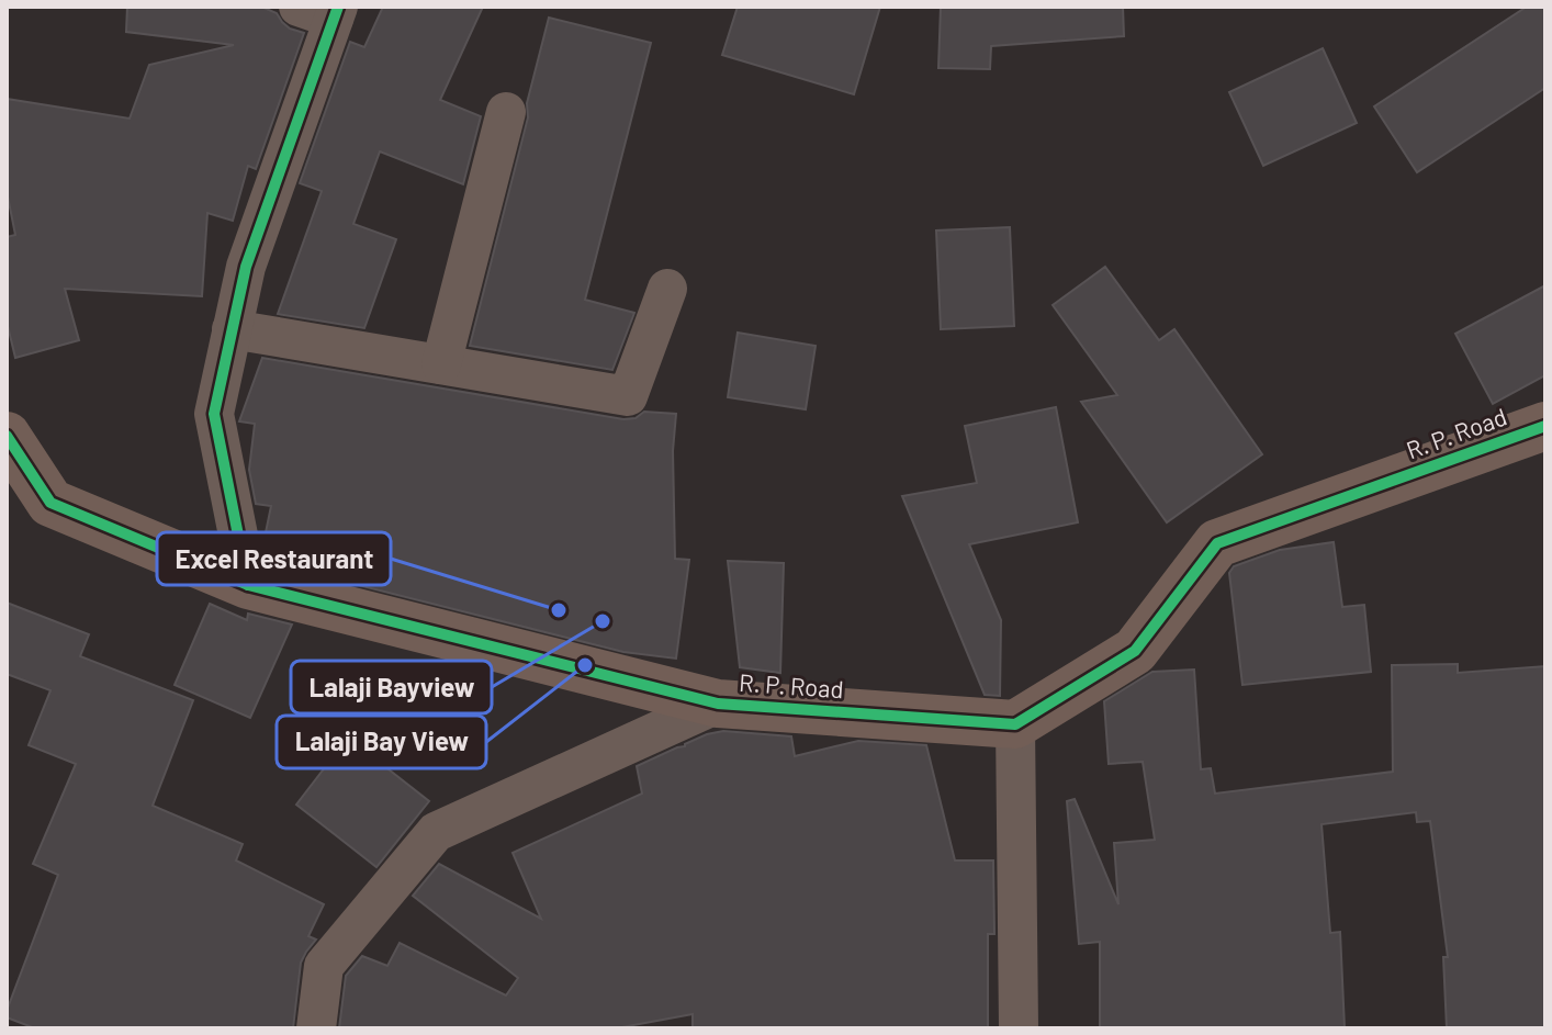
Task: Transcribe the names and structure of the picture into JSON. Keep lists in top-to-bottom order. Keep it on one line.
{"streets":{"street":["R. P. Road"]},"places":["Excel Restaurant","Lalaji Bayview","Lalaji Bay View"]}
